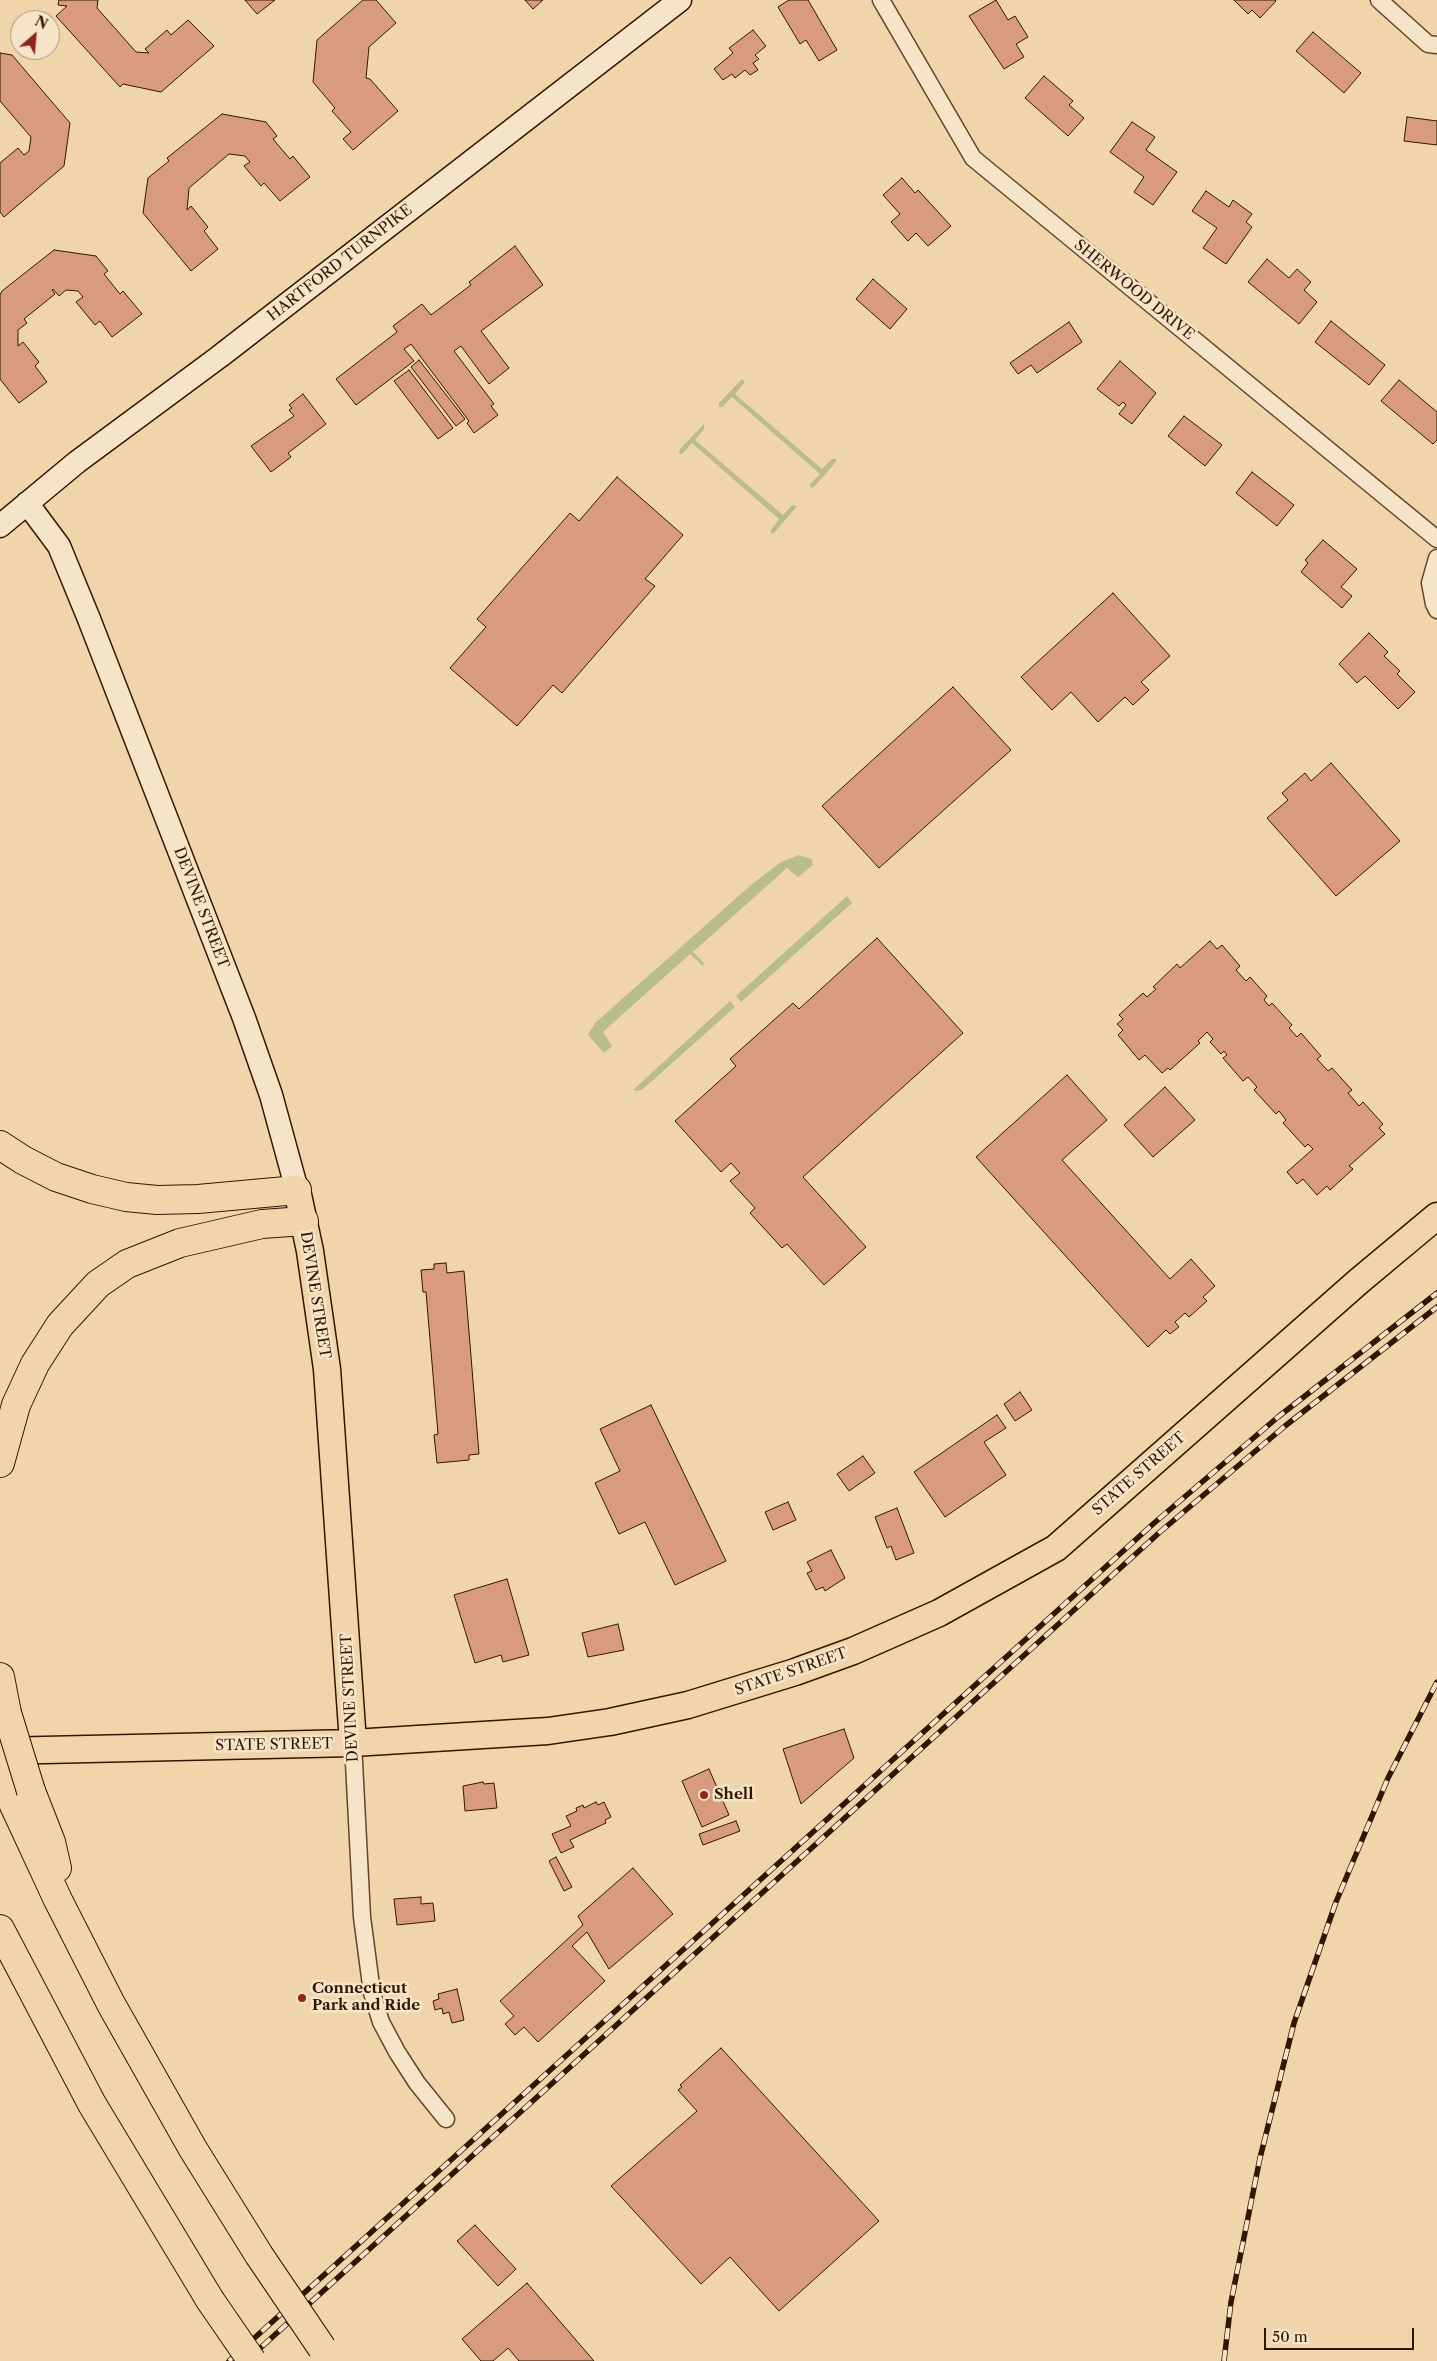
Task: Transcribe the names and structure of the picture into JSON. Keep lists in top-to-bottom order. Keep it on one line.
{"streets":{"main road":["HARTFORD TURNPIKE","DEVINE STREET","STATE STREET"],"street":["SHERWOOD DRIVE"]},"crossings":[["HARTFORD TURNPIKE","DEVINE STREET"],["DEVINE STREET","STATE STREET"]],"places":["Shell","Connecticut Park and Ride"],"scale_bar":"50 m","north":"top right"}
